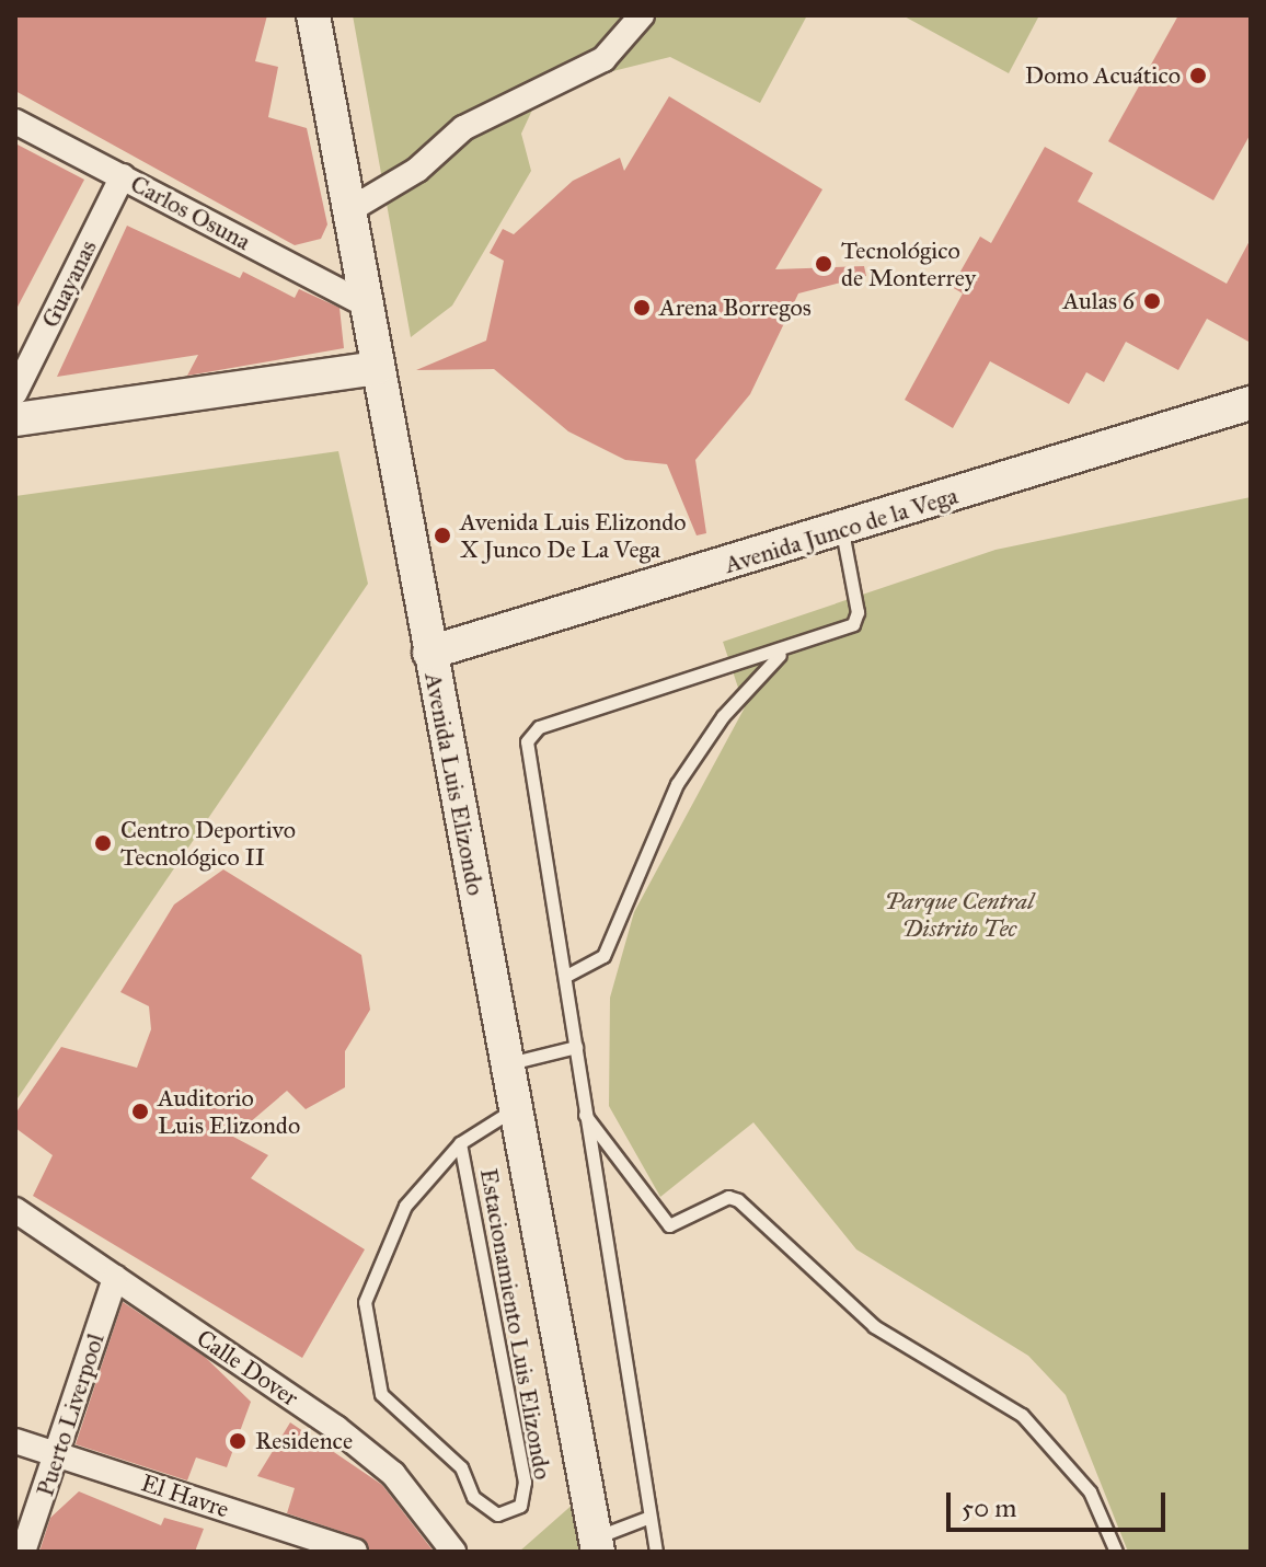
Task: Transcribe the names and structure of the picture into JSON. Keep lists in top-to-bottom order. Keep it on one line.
{"streets":{"street":["Carlos Osuna","Guayanas","Avenida Junco de la Vega","Avenida Luis Elizondo","Calle Dover","Puerto Liverpool","El Havre"],"lane":["Estacionamiento Luis Elizondo"]},"crossings":[["Carlos Osuna","Guayanas"],["Carlos Osuna","Avenida Luis Elizondo"],["Avenida Junco de la Vega","Avenida Luis Elizondo"],["Avenida Luis Elizondo","Estacionamiento Luis Elizondo"],["Calle Dover","Puerto Liverpool"],["Puerto Liverpool","El Havre"]],"parks":["Parque Central Distrito Tec"],"places":["Domo Acuático","Tecnológico de Monterrey","Aulas 6","Arena Borregos","Avenida Luis Elizondo X Junco De La Vega","Centro Deportivo Tecnológico II","Auditorio Luis Elizondo","Residence"],"scale_bar":"50 m"}
